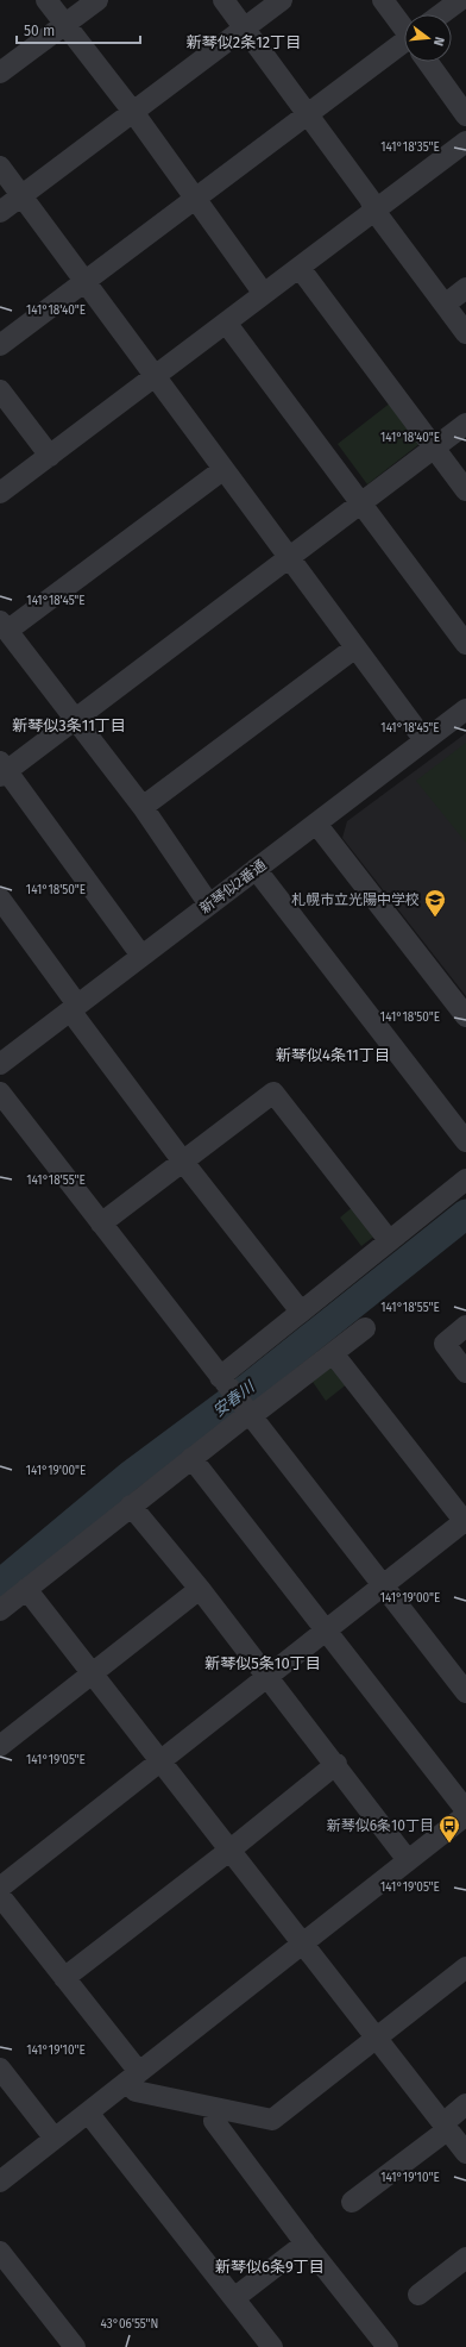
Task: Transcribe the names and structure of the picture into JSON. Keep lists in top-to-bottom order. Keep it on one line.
{"streets":{"street":["新琴似2番通"]},"districts":["新琴似2条12丁目","新琴似3条11丁目","新琴似4条11丁目","新琴似5条10丁目","新琴似6条9丁目"],"water":["安春川"],"places":{"school or university":["札幌市立光陽中学校"],"bus stop":["新琴似6条10丁目"]},"scale_bar":"50 m","north":"right","coordinates":["141°18'35\"E","141°18'40\"E","141°18'45\"E","141°18'50\"E","141°18'55\"E","141°19'00\"E","141°19'05\"E","141°19'10\"E","43°06'55\"N"]}
